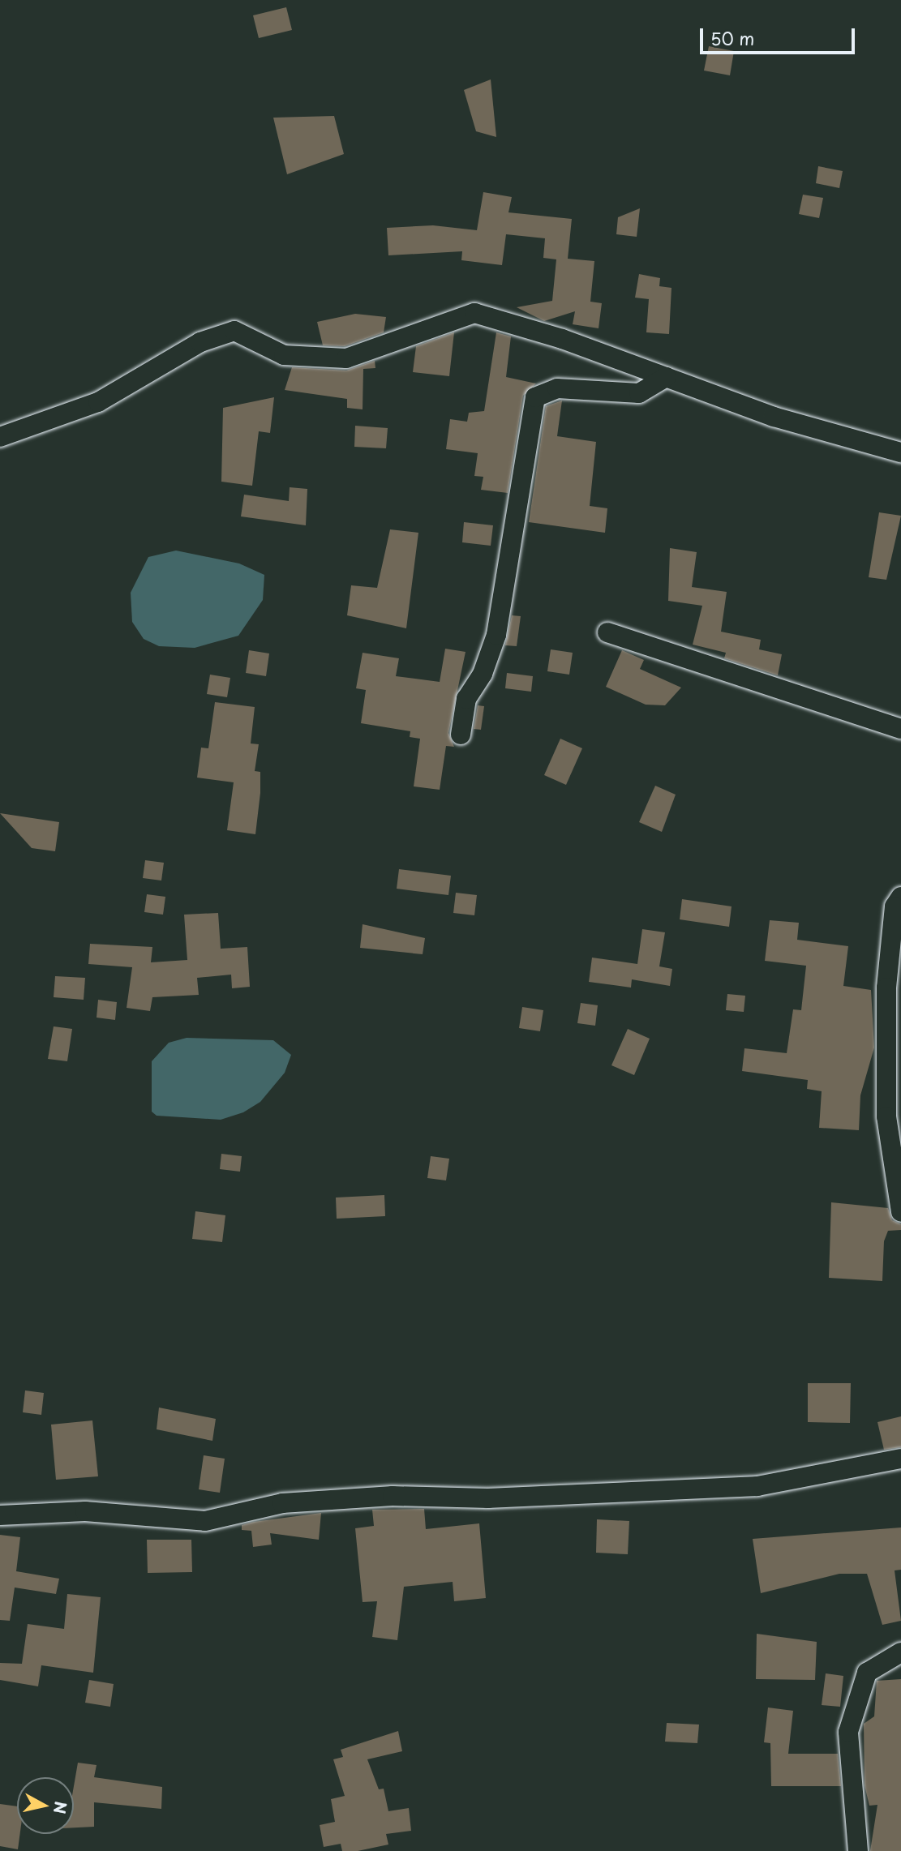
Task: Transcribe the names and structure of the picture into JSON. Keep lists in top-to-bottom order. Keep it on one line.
{"scale_bar":"50 m","north":"right"}
